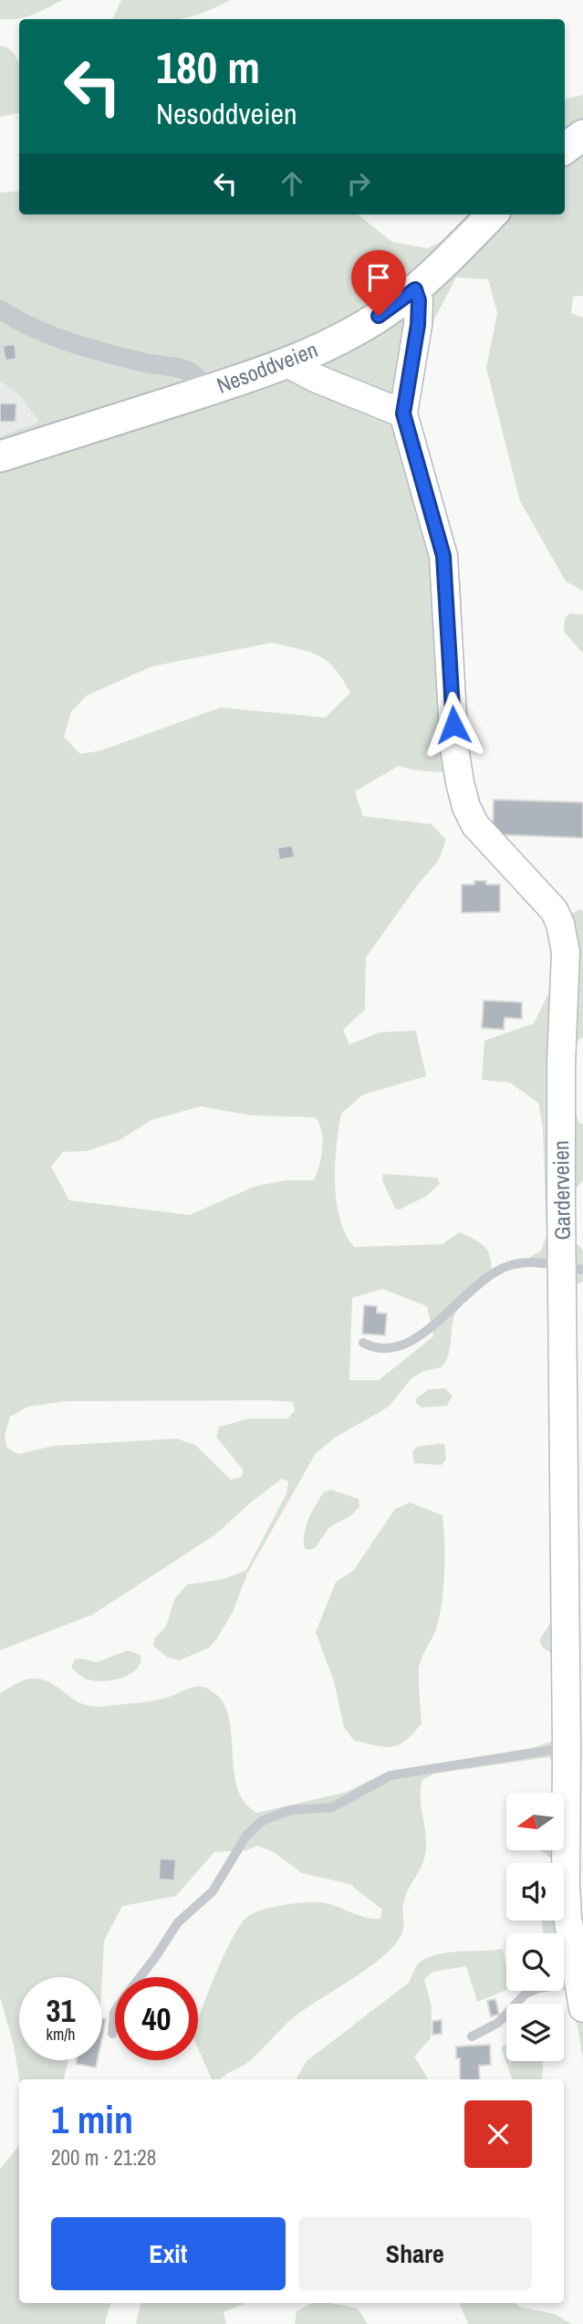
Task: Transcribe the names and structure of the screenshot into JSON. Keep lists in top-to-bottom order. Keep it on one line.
{"streets":{"main road":["Nesoddveien"],"street":["Garderveien"]},"crossings":[["Nesoddveien","Garderveien"]],"north":"left","page":{"turn":["180 m","Nesoddveien"],"speed":"31 km/h","limit":"40","heading":["1 min","200 m · 21:28"],"buttons":["Exit","Share"]}}
